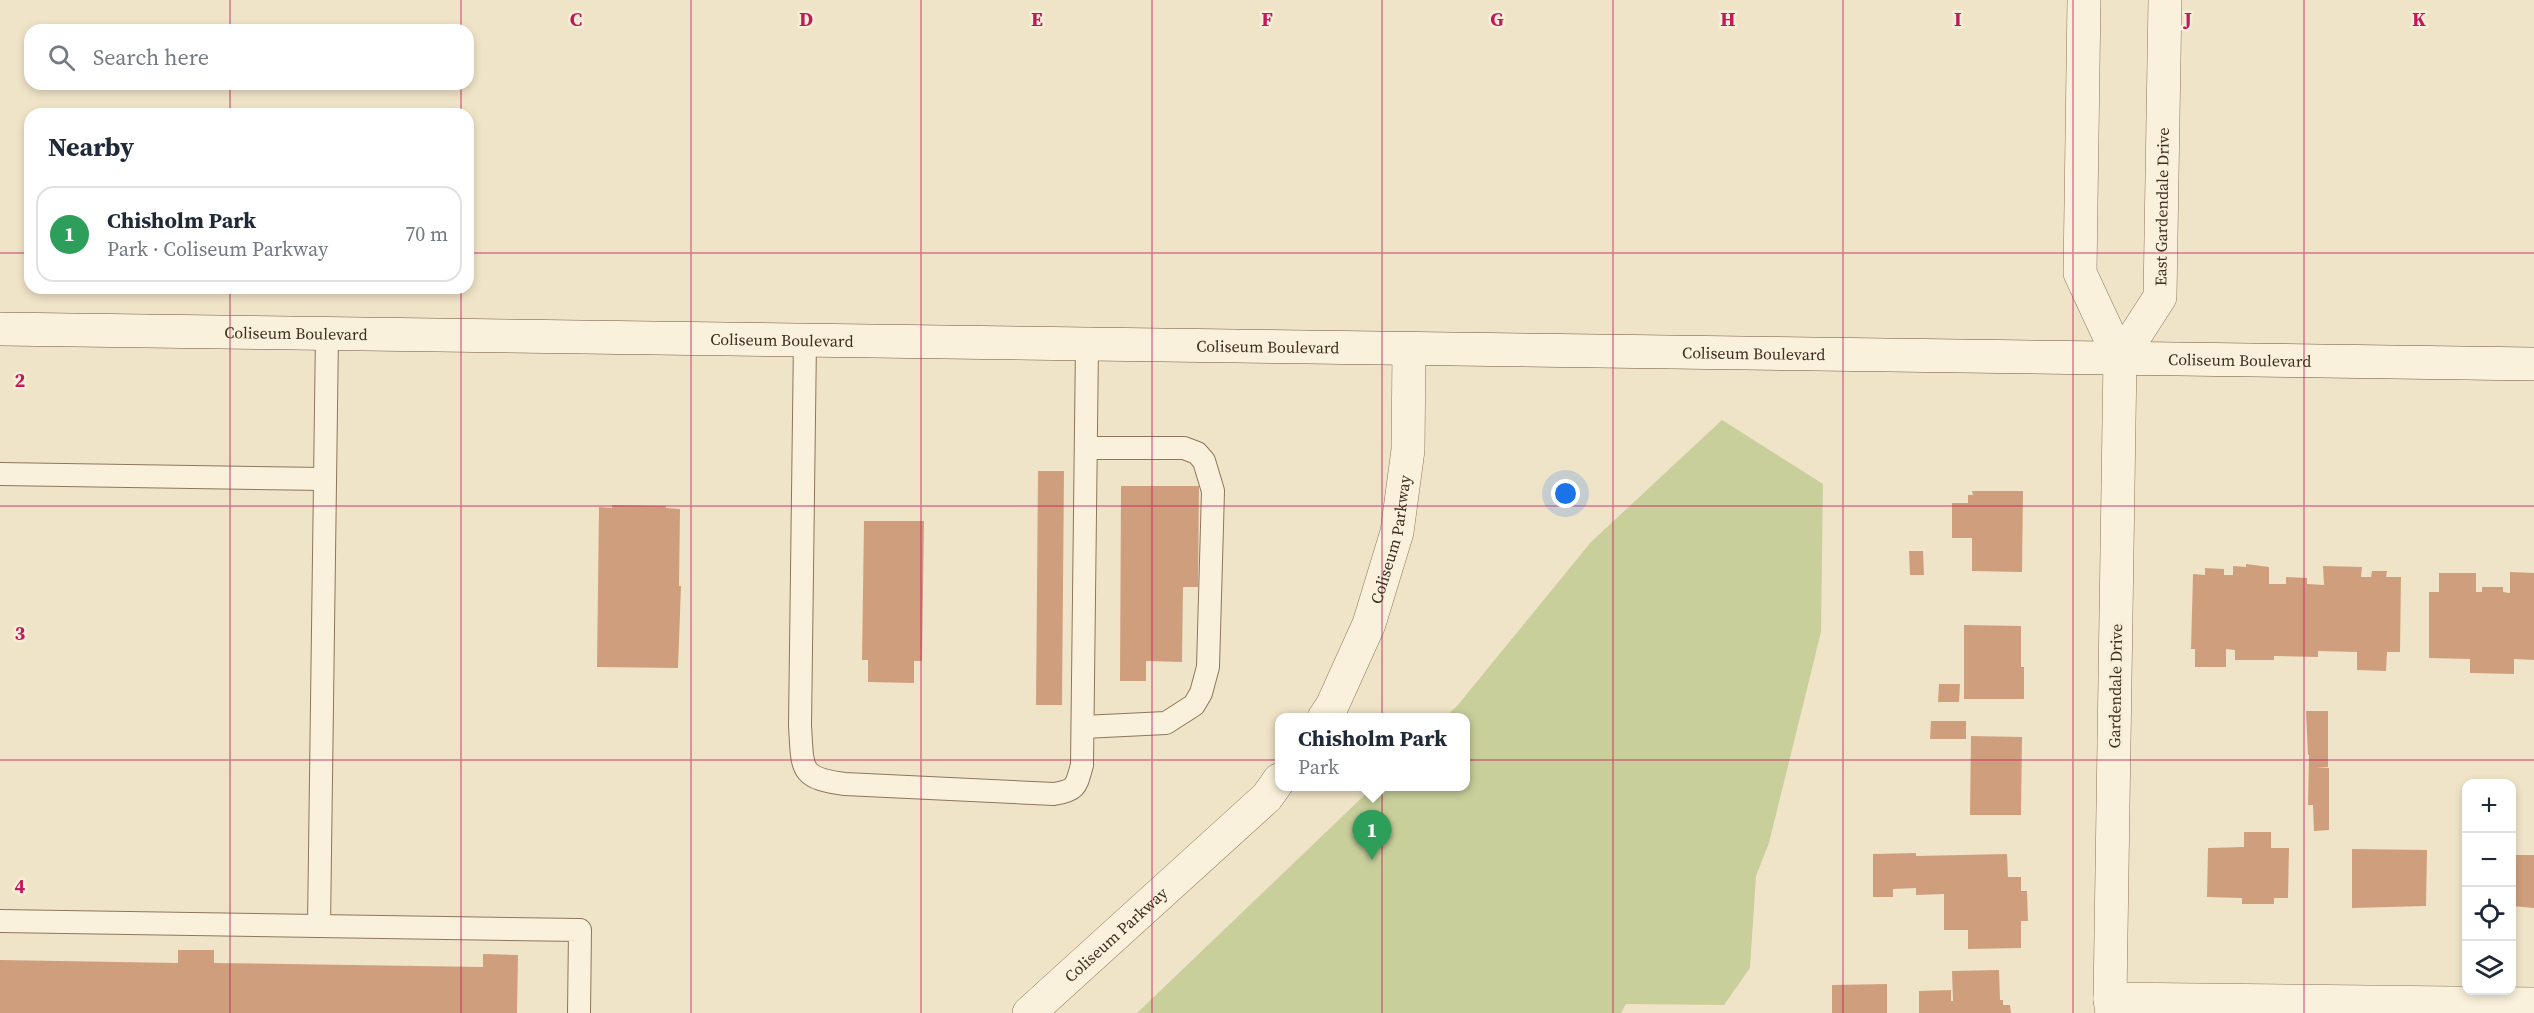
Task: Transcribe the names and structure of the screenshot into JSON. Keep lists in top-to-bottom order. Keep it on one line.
{"streets":{"main road":["East Gardendale Drive","Coliseum Boulevard","Coliseum Parkway","Gardendale Drive"]},"crossings":[["East Gardendale Drive","Coliseum Boulevard"],["East Gardendale Drive","Gardendale Drive"],["Coliseum Boulevard","Coliseum Parkway"],["Coliseum Boulevard","Gardendale Drive"]],"page":{"search":"Search here","heading":"Nearby","list":[{"mark":"1","name":"Chisholm Park","note":"Park · Coliseum Parkway","value":"70 m"}],"popup":["Chisholm Park","Park"],"map_buttons":["+","−"],"pins":"1"},"grid":{"columns":["C","D","E","F","G","H","I","J","K"],"rows":["2","3","4"]}}
